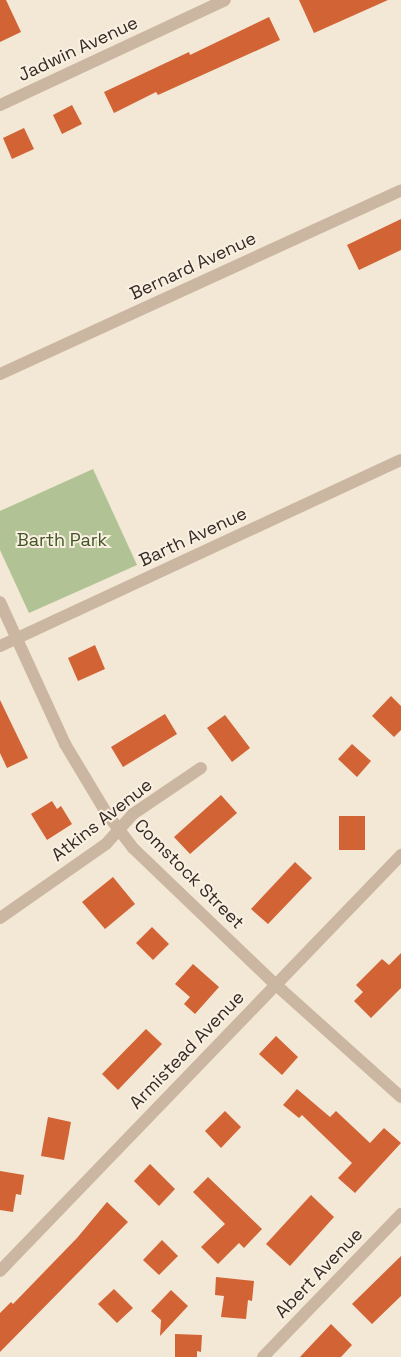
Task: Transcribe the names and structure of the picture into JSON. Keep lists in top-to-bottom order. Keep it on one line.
{"streets":{"street":["Jadwin Avenue","Bernard Avenue","Barth Avenue","Atkins Avenue","Comstock Street","Armistead Avenue","Abert Avenue"]},"crossings":[["Barth Avenue","Comstock Street"],["Atkins Avenue","Comstock Street"],["Comstock Street","Armistead Avenue"]],"parks":["Barth Park"]}
